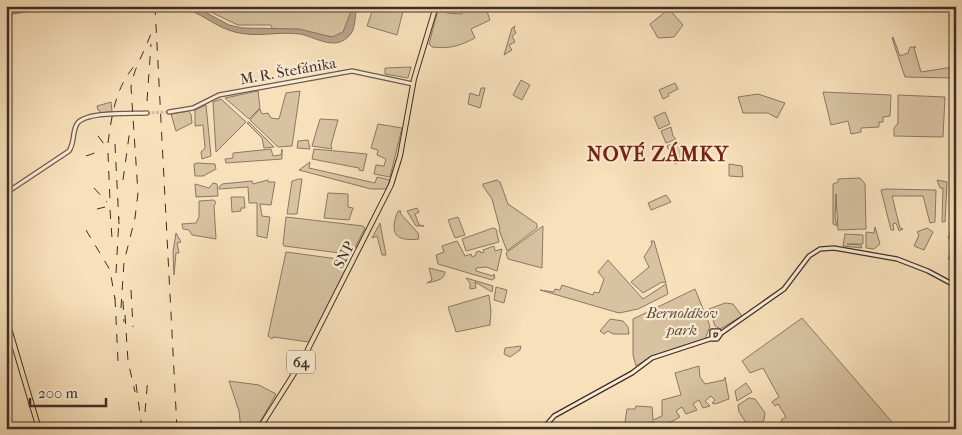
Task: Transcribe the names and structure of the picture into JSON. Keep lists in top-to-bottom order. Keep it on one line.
{"streets":{"main road":["M. R. Štefánika","SNP","64"]},"crossings":[["M. R. Štefánika","SNP"],["M. R. Štefánika","64"],["SNP","64"]],"districts":["NOVÉ ZÁMKY"],"parks":["Bernolákov park"],"scale_bar":"200 m"}
